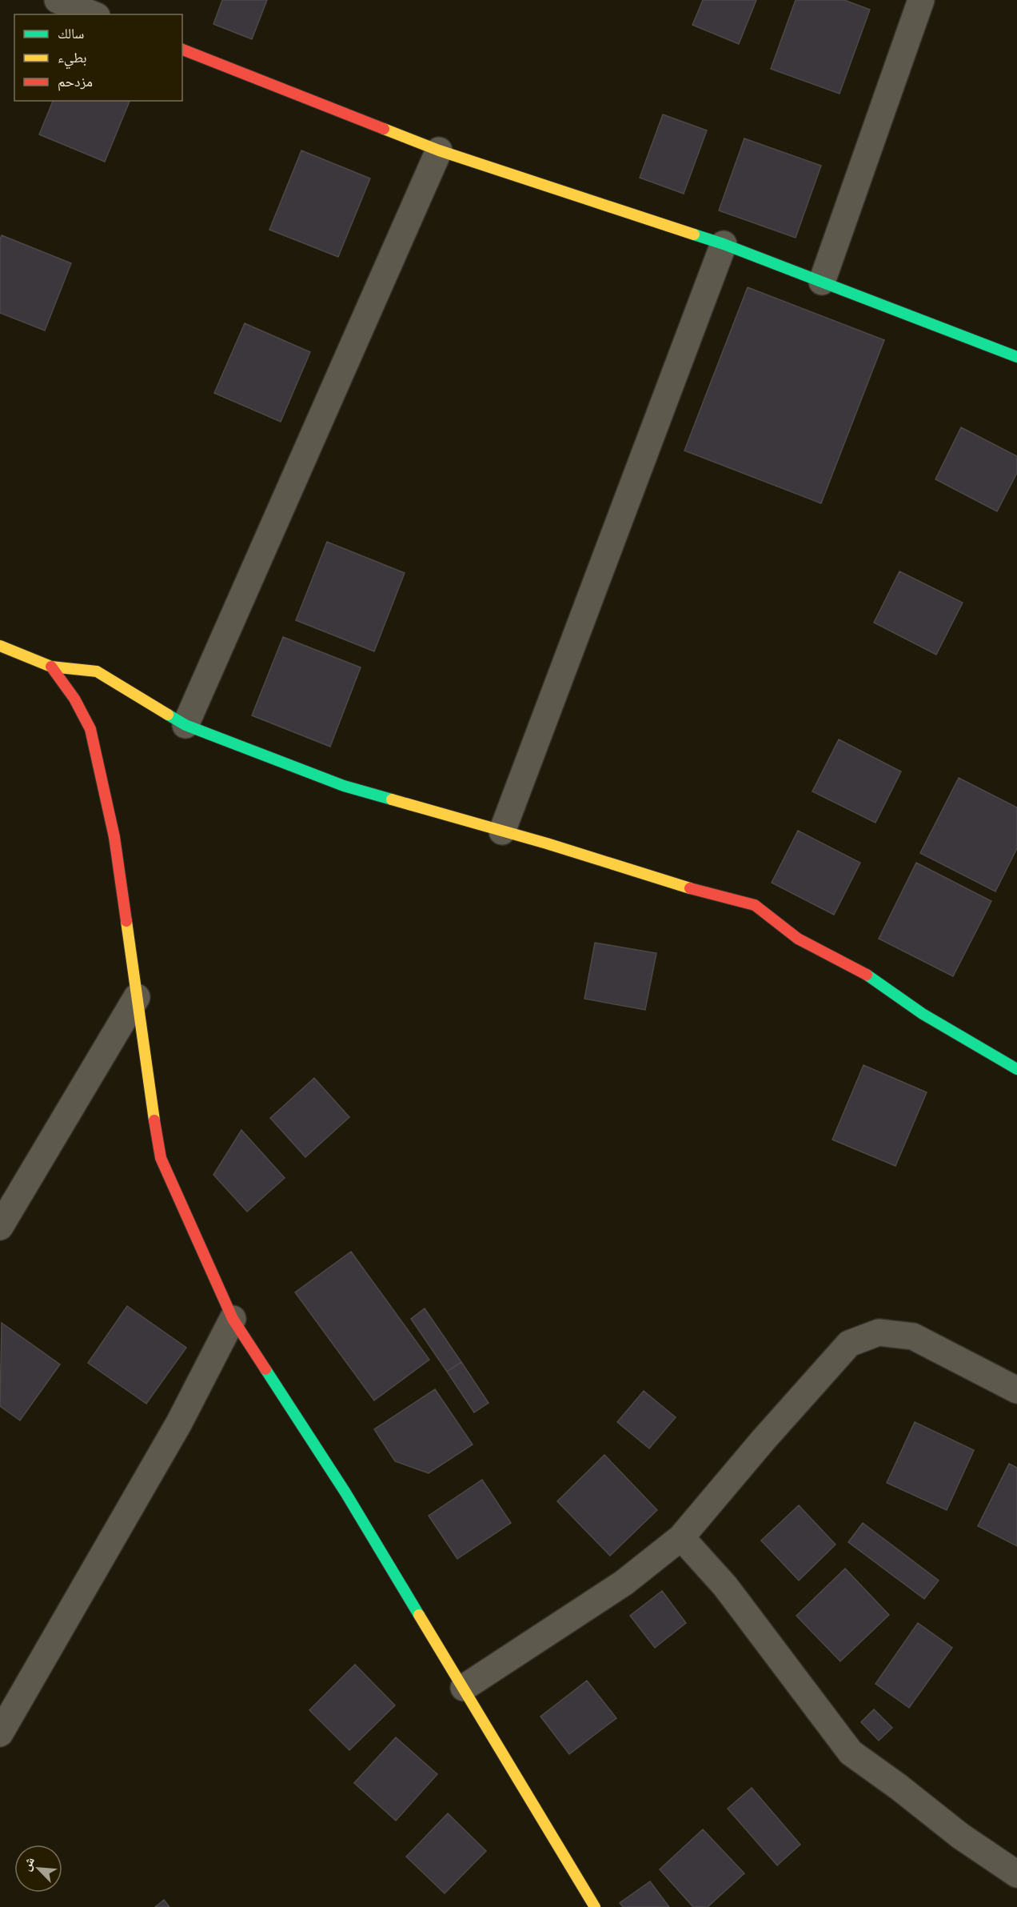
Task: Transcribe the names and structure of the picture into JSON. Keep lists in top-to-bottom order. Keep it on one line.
{"legend":["سالك","بطيء","مزدحم"],"north":"top left"}
